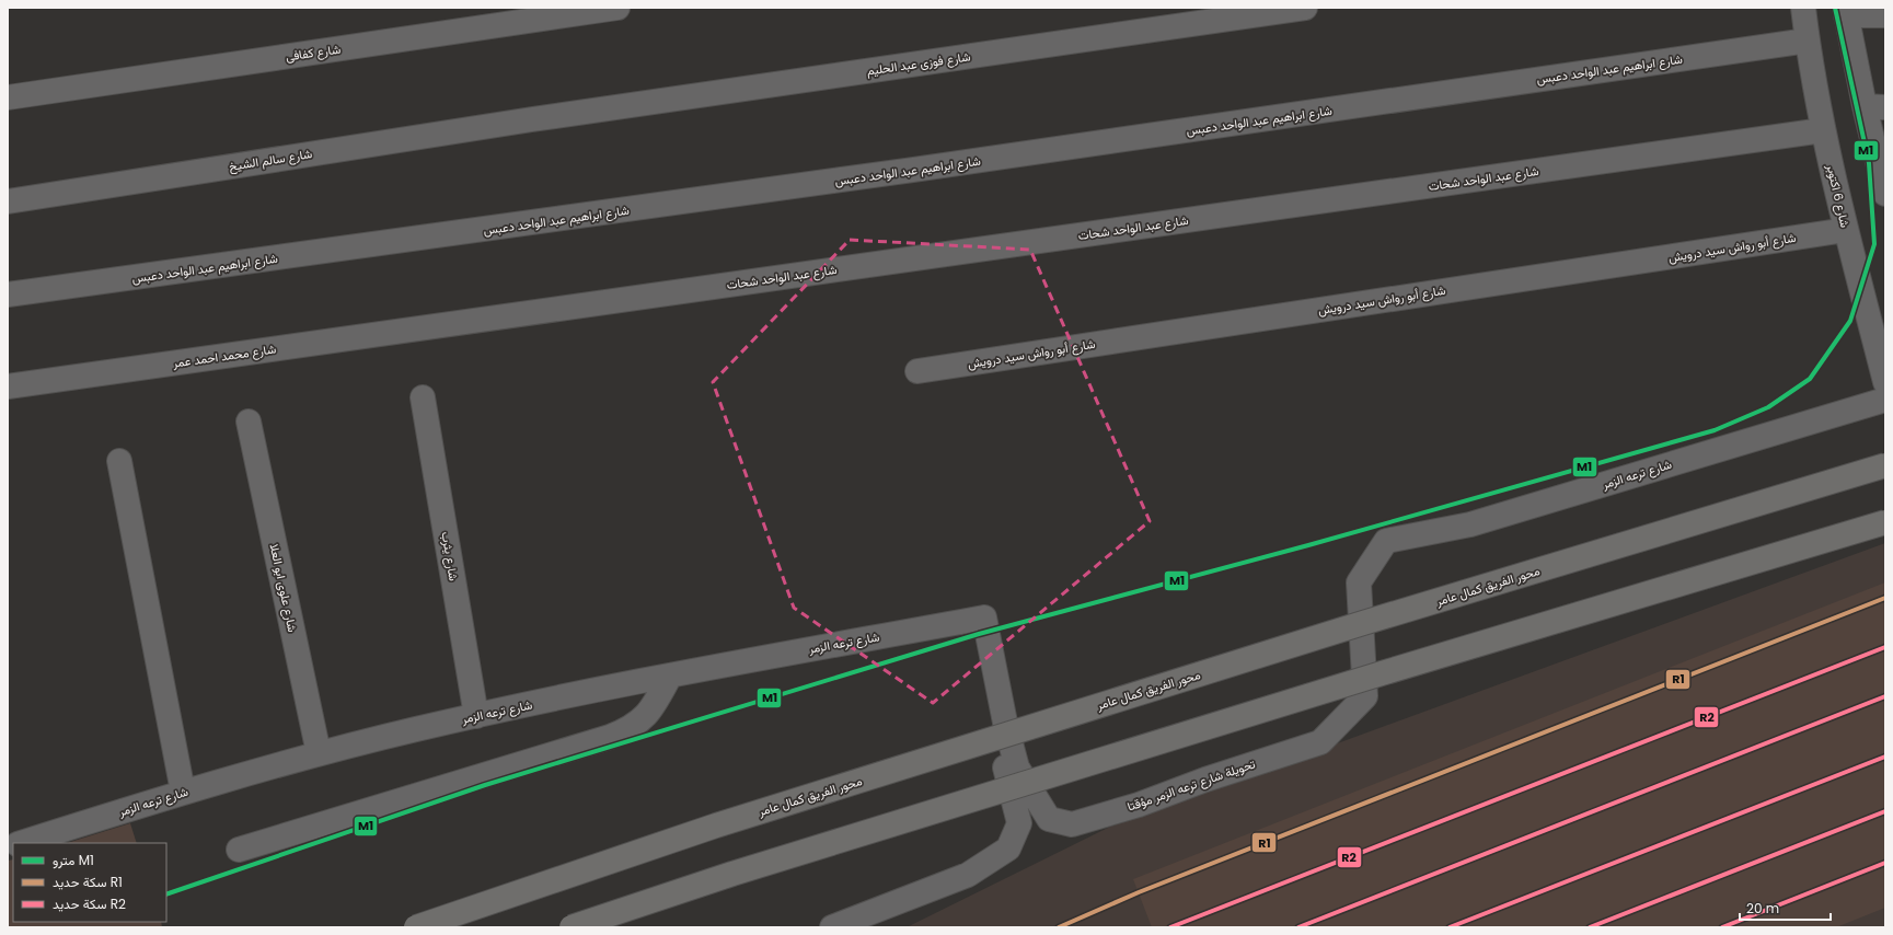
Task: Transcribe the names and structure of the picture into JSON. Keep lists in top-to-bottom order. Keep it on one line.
{"streets":{"highway":["محور الفريق كمال عامر"],"street":["شارع كفافى","شارع فوزى عبد الحليم","شارع ابراهيم عبد الواحد دعبس","شارع سالم الشيخ","شارع عبد الواحد شحات","شارع 6 اكتوبر","شارع أبو رواش سيد درويش","شارع محمد احمد عمر","شارع ترعه الزمر","شارع يثرب","شارع علوى ابو العلا","تحويلة شارع ترعه الزمر مؤقتا"]},"crossings":[["شارع فوزى عبد الحليم","شارع سالم الشيخ"],["شارع ابراهيم عبد الواحد دعبس","شارع 6 اكتوبر"],["شارع عبد الواحد شحات","شارع 6 اكتوبر"],["شارع عبد الواحد شحات","شارع محمد احمد عمر"],["شارع 6 اكتوبر","شارع أبو رواش سيد درويش"],["شارع ترعه الزمر","شارع يثرب"],["شارع ترعه الزمر","شارع علوى ابو العلا"],["شارع ترعه الزمر","تحويلة شارع ترعه الزمر مؤقتا"]],"lines":["metro line M1","rail line R1","rail line R2"],"legend":["مترو M1","سكة حديد R1","سكة حديد R2"],"scale_bar":"20 m"}
